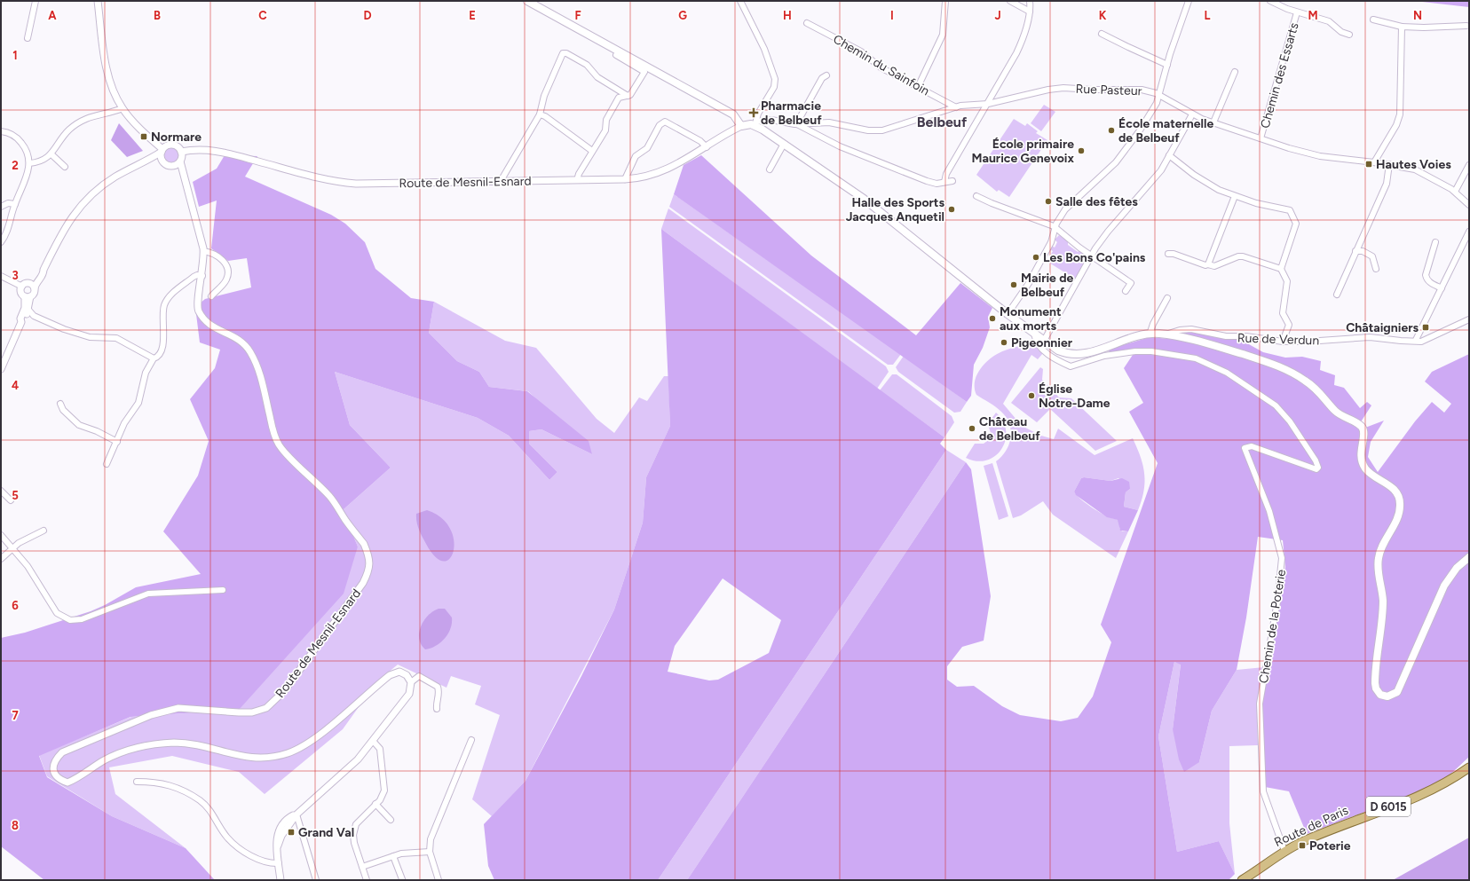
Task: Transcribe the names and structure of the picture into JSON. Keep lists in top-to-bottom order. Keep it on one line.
{"streets":{"main road":["D 6015","Route de Paris"],"street":["Chemin du Sainfoin","Chemin des Essarts","Rue Pasteur","Route de Mesnil-Esnard","Rue de Verdun","Chemin de la Poterie"]},"crossings":[["Chemin du Sainfoin","Rue Pasteur"],["Chemin des Essarts","Rue Pasteur"],["Chemin de la Poterie","Route de Paris"]],"districts":["Belbeuf"],"places":{"health":["Pharmacie de Belbeuf"],"other":["École maternelle de Belbeuf","École primaire Maurice Genevoix","Salle des fêtes","Halle des Sports Jacques Anquetil","Les Bons Co'pains","Mairie de Belbeuf","Monument aux morts","Pigeonnier","Église Notre-Dame","Château de Belbeuf"],"transit":["Normare","Hautes Voies","Châtaigniers","Grand Val","Poterie"]},"grid":{"columns":["A","B","C","D","E","F","G","H","I","J","K","L","M","N"],"rows":["1","2","3","4","5","6","7","8"]}}
